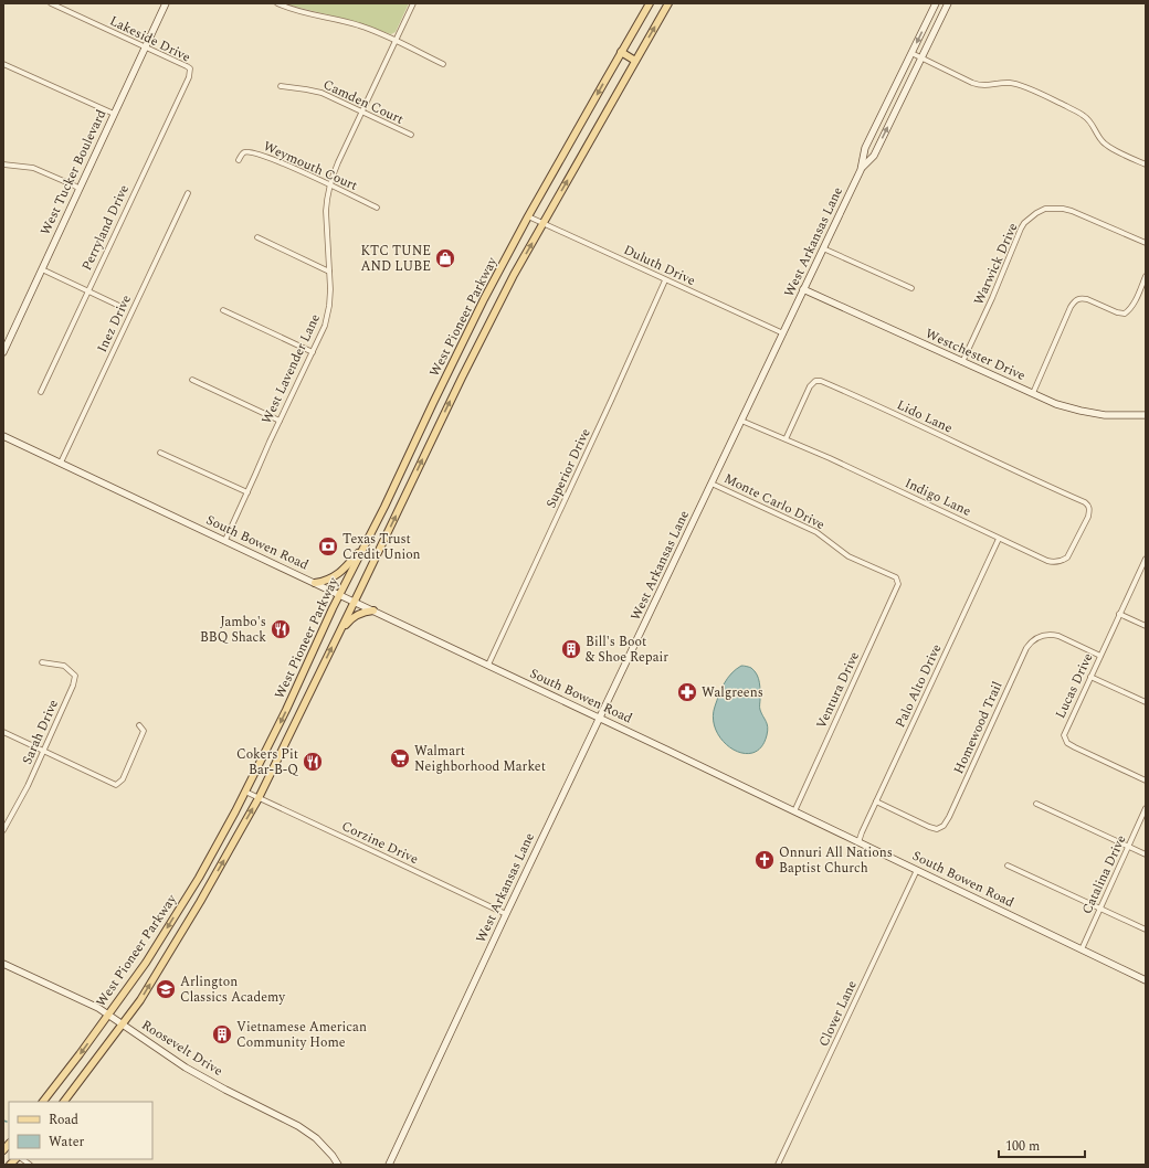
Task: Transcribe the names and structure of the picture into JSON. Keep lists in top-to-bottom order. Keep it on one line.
{"streets":{"main road":["West Tucker Boulevard","West Arkansas Lane","West Pioneer Parkway","Westchester Drive","South Bowen Road","Roosevelt Drive"],"street":["Lakeside Drive","Camden Court","Weymouth Court","Perryland Drive","Warwick Drive","Duluth Drive","Inez Drive","West Lavender Lane","Lido Lane","Superior Drive","Indigo Lane","Monte Carlo Drive","Palo Alto Drive","Lucas Drive","Ventura Drive","Homewood Trail","Sarah Drive","Corzine Drive","Catalina Drive","Clover Lane"]},"crossings":[["Lakeside Drive","West Tucker Boulevard"],["Lakeside Drive","Perryland Drive"],["Camden Court","West Lavender Lane"],["Weymouth Court","West Lavender Lane"],["West Arkansas Lane","Duluth Drive"],["West Arkansas Lane","Westchester Drive"],["West Arkansas Lane","Indigo Lane"],["West Arkansas Lane","Monte Carlo Drive"],["West Arkansas Lane","South Bowen Road"],["West Arkansas Lane","Corzine Drive"],["Warwick Drive","Westchester Drive"],["Duluth Drive","West Pioneer Parkway"],["Duluth Drive","Superior Drive"],["West Pioneer Parkway","South Bowen Road"],["West Pioneer Parkway","Corzine Drive"],["West Pioneer Parkway","Roosevelt Drive"],["Inez Drive","South Bowen Road"],["West Lavender Lane","South Bowen Road"],["Lido Lane","Indigo Lane"],["Superior Drive","South Bowen Road"],["Indigo Lane","Palo Alto Drive"],["Monte Carlo Drive","Ventura Drive"],["South Bowen Road","Palo Alto Drive"],["South Bowen Road","Ventura Drive"],["South Bowen Road","Catalina Drive"],["South Bowen Road","Clover Lane"],["Palo Alto Drive","Homewood Trail"],["Lucas Drive","Homewood Trail"]],"places":{"shop":["KTC TUNE AND LUBE"],"bank":["Texas Trust Credit Union"],"restaurant":["Jambo's BBQ Shack","Cokers Pit Bar-B-Q"],"building":["Bill's Boot & Shoe Repair","Vietnamese American Community Home"],"pharmacy":["Walgreens"],"supermarket":["Walmart Neighborhood Market"],"church":["Onnuri All Nations Baptist Church"],"school or university":["Arlington Classics Academy"]},"legend":["Road","Water"],"scale_bar":"100 m"}
